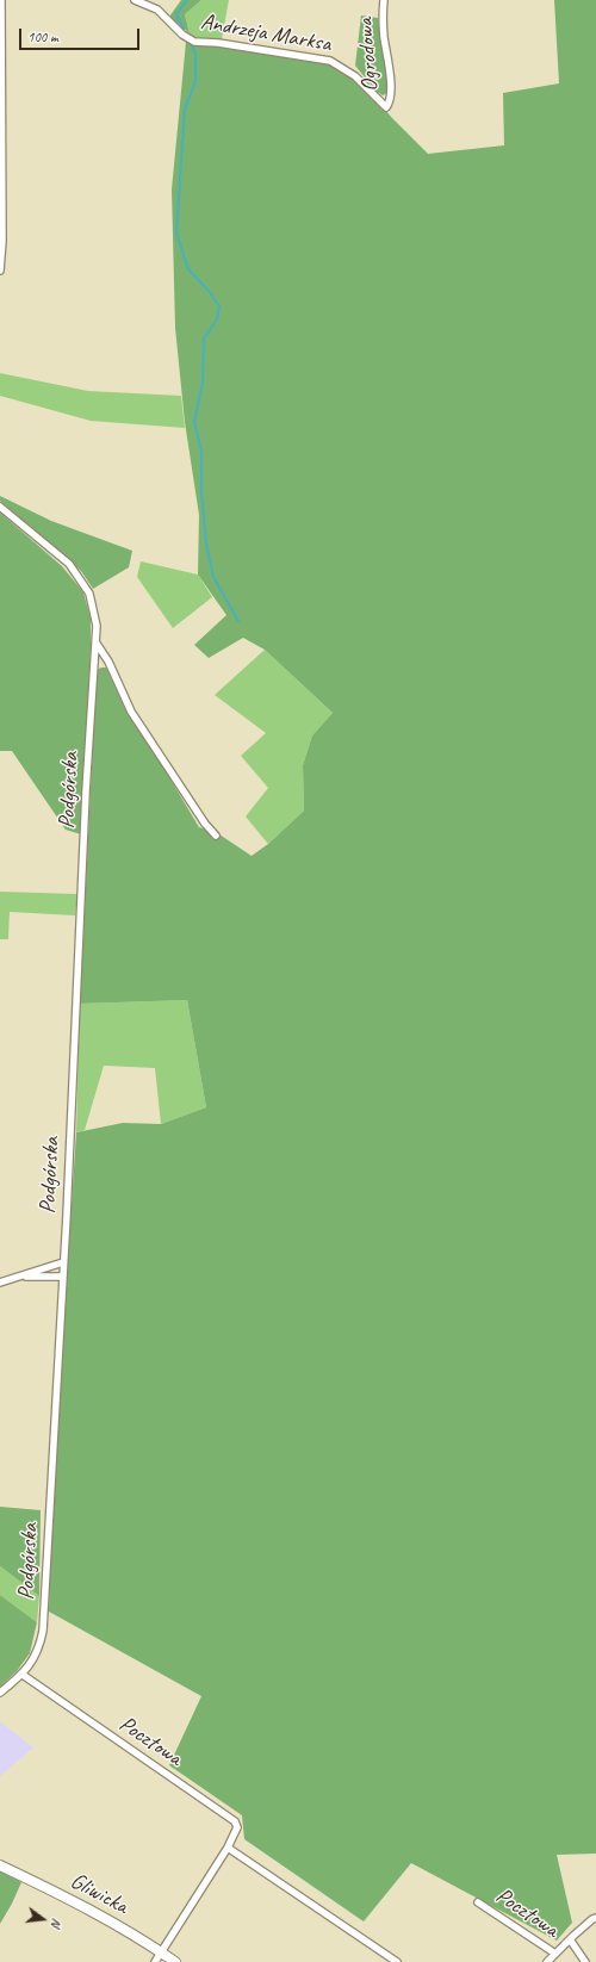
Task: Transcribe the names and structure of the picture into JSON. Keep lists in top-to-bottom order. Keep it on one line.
{"streets":{"main road":["Gliwicka"],"street":["Andrzeja Marksa","Ogrodowa","Podgórska","Pocztowa"]},"crossings":[["Andrzeja Marksa","Ogrodowa"],["Podgórska","Pocztowa"],["Pocztowa","Gliwicka"]],"scale_bar":"100 m","north":"right"}
